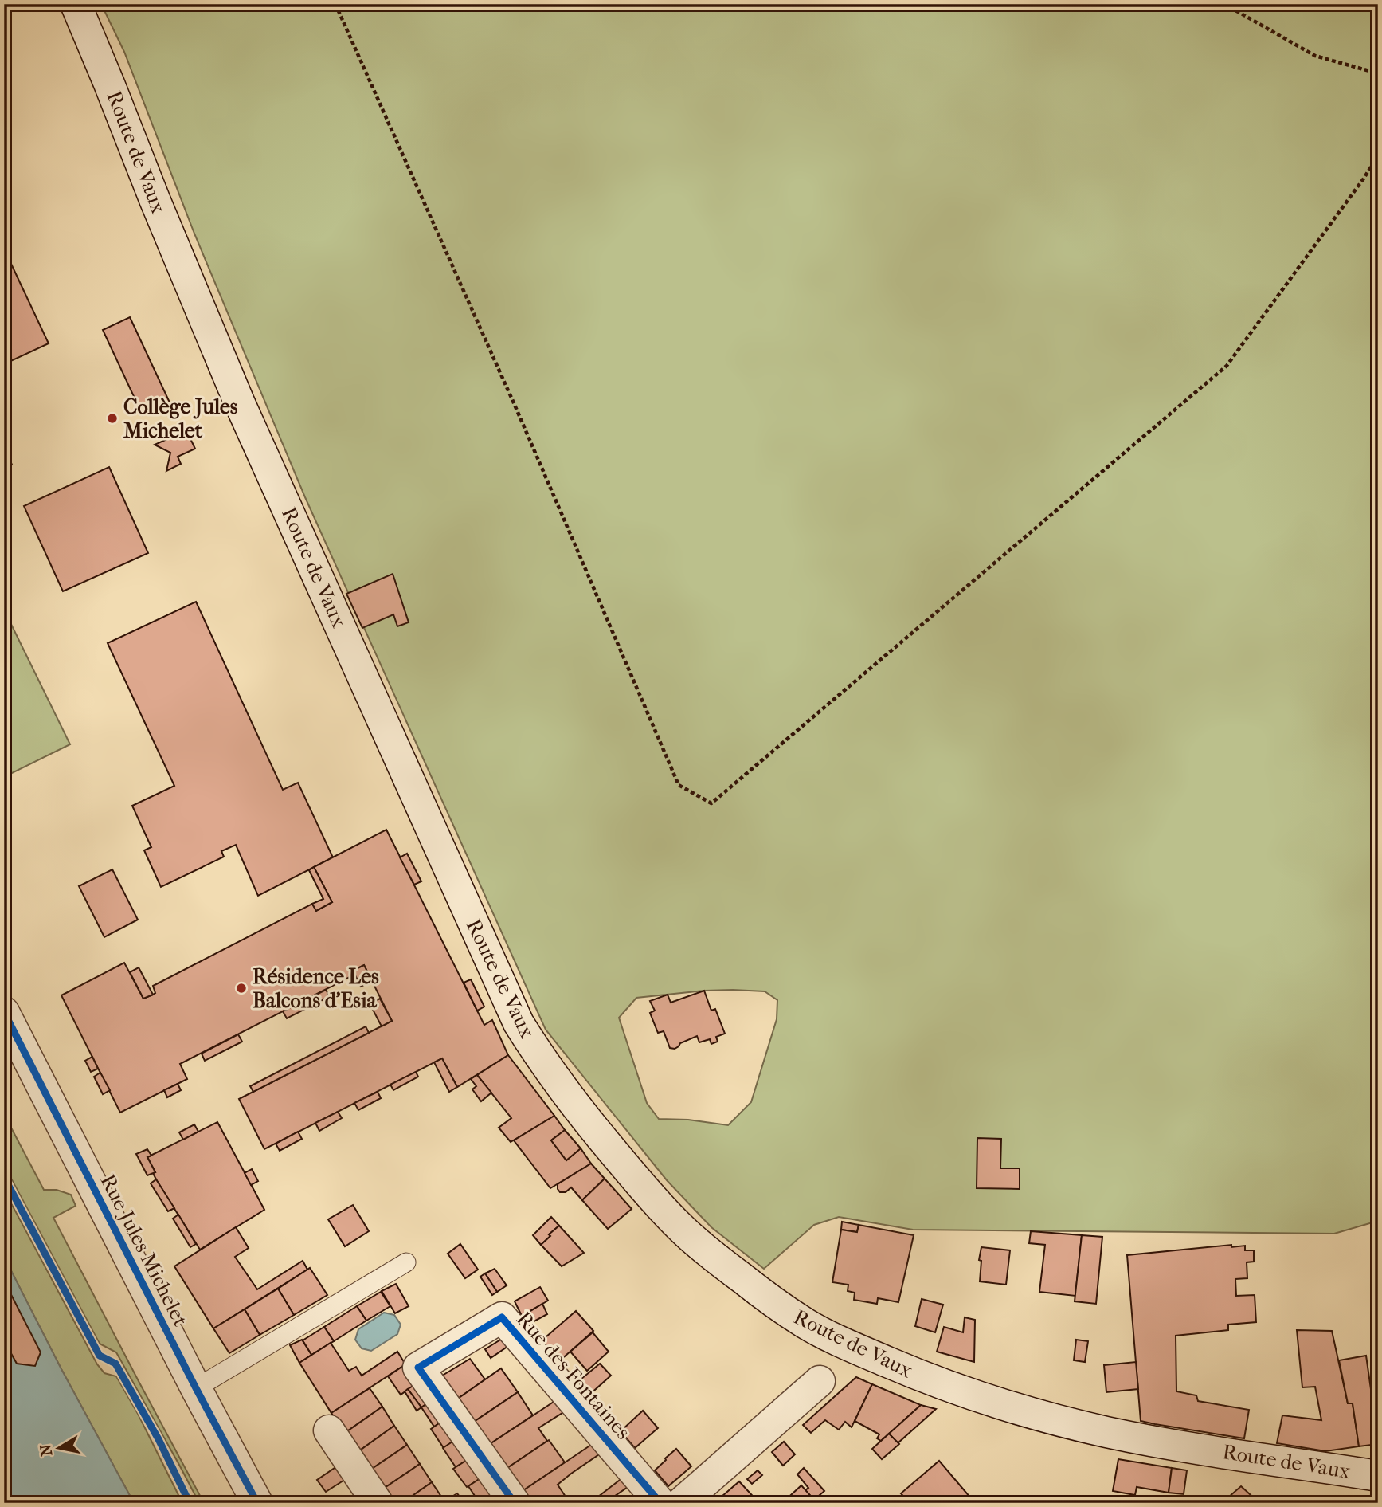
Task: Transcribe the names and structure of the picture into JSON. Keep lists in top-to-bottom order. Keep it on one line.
{"streets":{"main road":["Route de Vaux","Rue Jules Michelet","Rue des Fontaines"]},"places":["Collège Jules Michelet","Résidence Les Balcons d'Esia"],"north":"left"}
